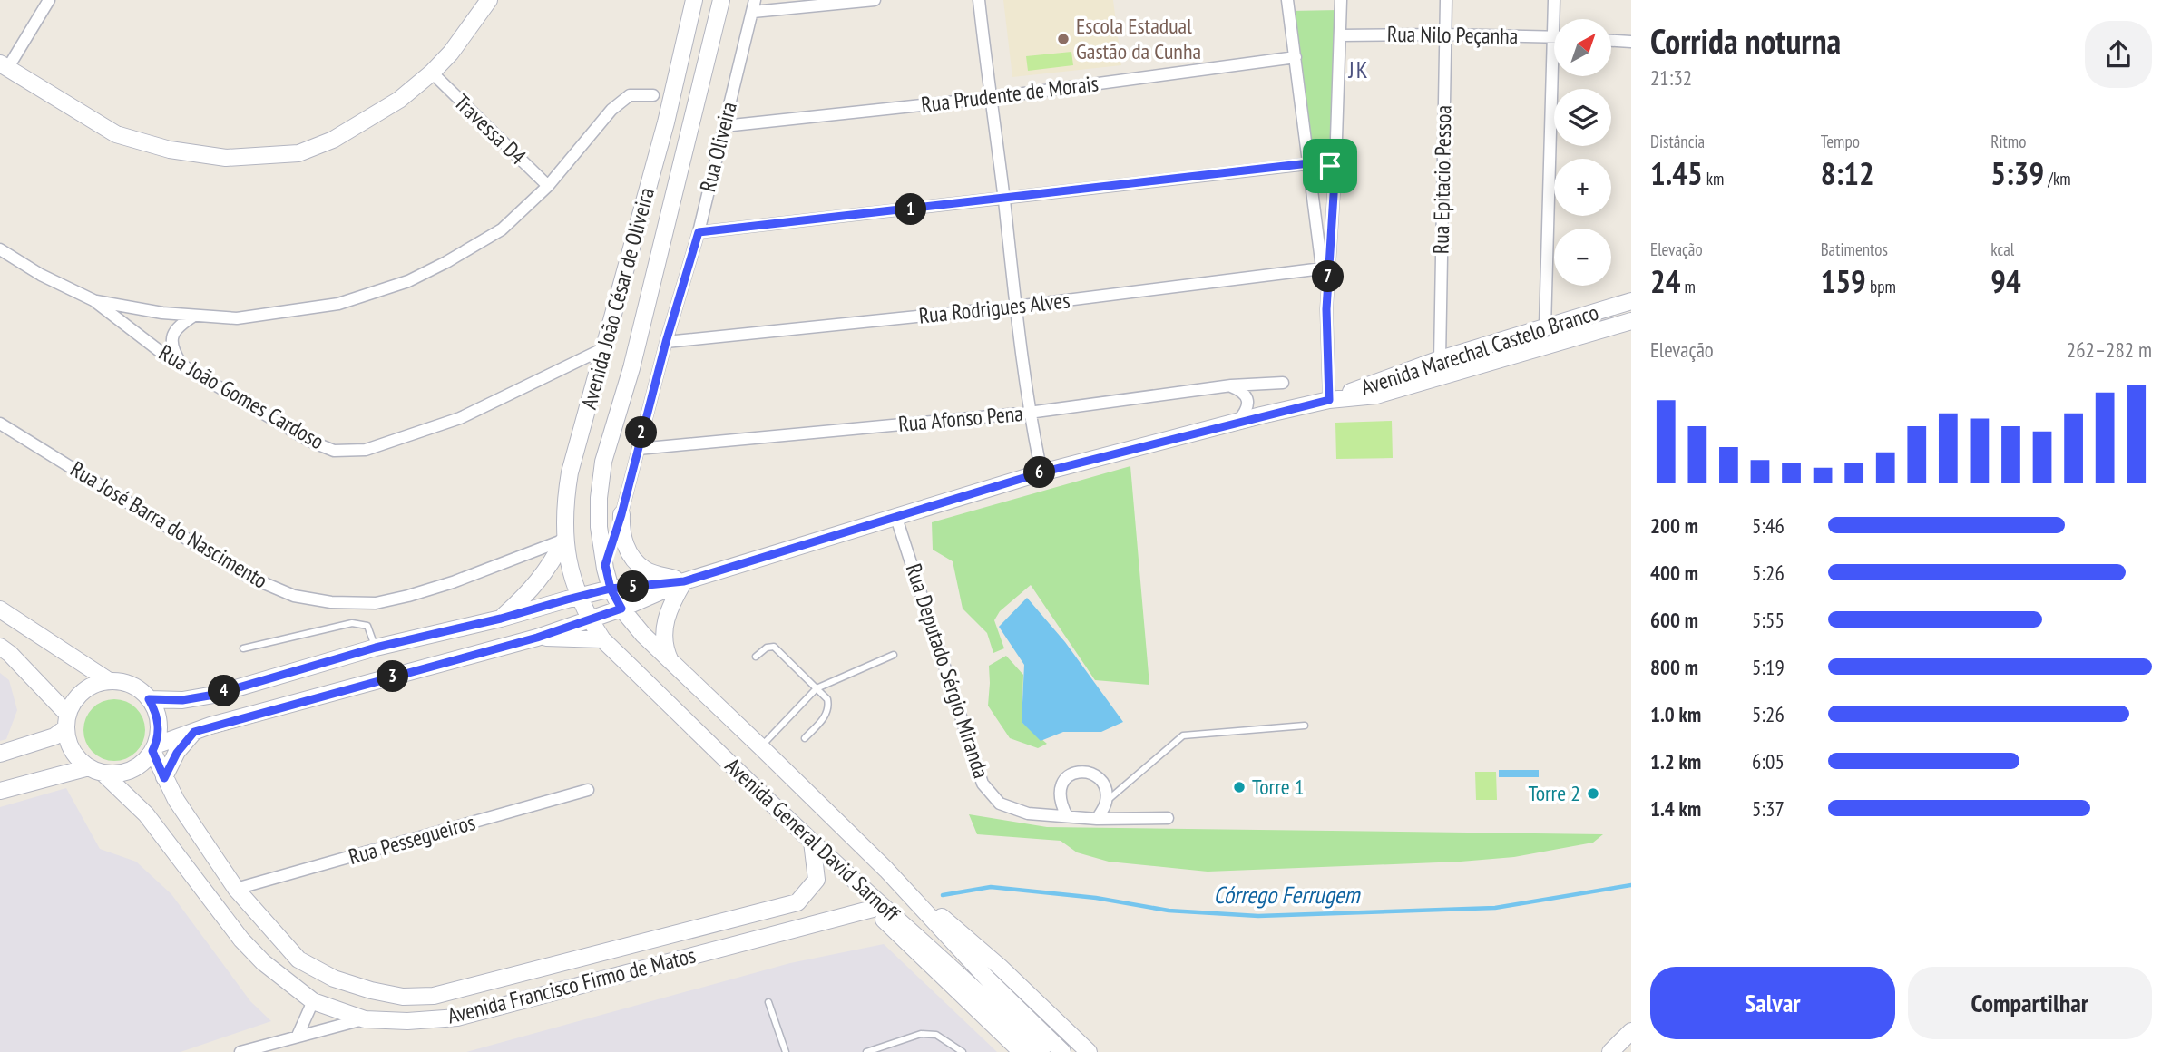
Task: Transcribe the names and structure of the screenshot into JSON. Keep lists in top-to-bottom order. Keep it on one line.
{"streets":{"street":["Rua Nilo Peçanha","Rua Prudente de Morais","Travessa D4","Rua Oliveira","Rua Epitacio Pessoa","Avenida João César de Oliveira","Rua Rodrigues Alves","Avenida Marechal Castelo Branco","Rua João Gomes Cardoso","Rua Afonso Pena","Rua José Barra do Nascimento","Rua Deputado Sérgio Miranda","Rua Pessegueiros","Avenida General David Sarnoff","Avenida Francisco Firmo de Matos"]},"crossings":[["Rua Nilo Peçanha","Rua Epitacio Pessoa"],["Rua Prudente de Morais","Rua Oliveira"],["Rua Oliveira","Rua Rodrigues Alves"],["Rua Oliveira","Rua Afonso Pena"],["Rua Epitacio Pessoa","Avenida Marechal Castelo Branco"],["Avenida João César de Oliveira","Avenida Marechal Castelo Branco"],["Avenida João César de Oliveira","Rua João Gomes Cardoso"],["Avenida João César de Oliveira","Rua José Barra do Nascimento"],["Avenida João César de Oliveira","Avenida General David Sarnoff"],["Avenida Marechal Castelo Branco","Rua Deputado Sérgio Miranda"],["Avenida Marechal Castelo Branco","Avenida General David Sarnoff"],["Rua Pessegueiros","Avenida Francisco Firmo de Matos"],["Avenida General David Sarnoff","Avenida Francisco Firmo de Matos"]],"districts":["JK"],"water":["Córrego Ferrugem"],"places":["Escola Estadual Gastão da Cunha","Torre 1","Torre 2"],"north":"top right","page":{"heading":["Corrida noturna","21:32"],"map_buttons":["+","−"],"stats":[["Distância","1.45 km"],["Tempo","8:12"],["Ritmo","5:39 /km"],["Elevação","24 m"],["Batimentos","159 bpm"],["kcal","94"]],"pins":["1","7","2","6","5","3","4"],"chart":["Elevação","262–282 m"],"list":[{"name":"200 m","note":"5:46"},{"name":"400 m","note":"5:26"},{"name":"600 m","note":"5:55"},{"name":"800 m","note":"5:19"},{"name":"1.0 km","note":"5:26"},{"name":"1.2 km","note":"6:05"},{"name":"1.4 km","note":"5:37"}],"buttons":["Salvar","Compartilhar"]}}
